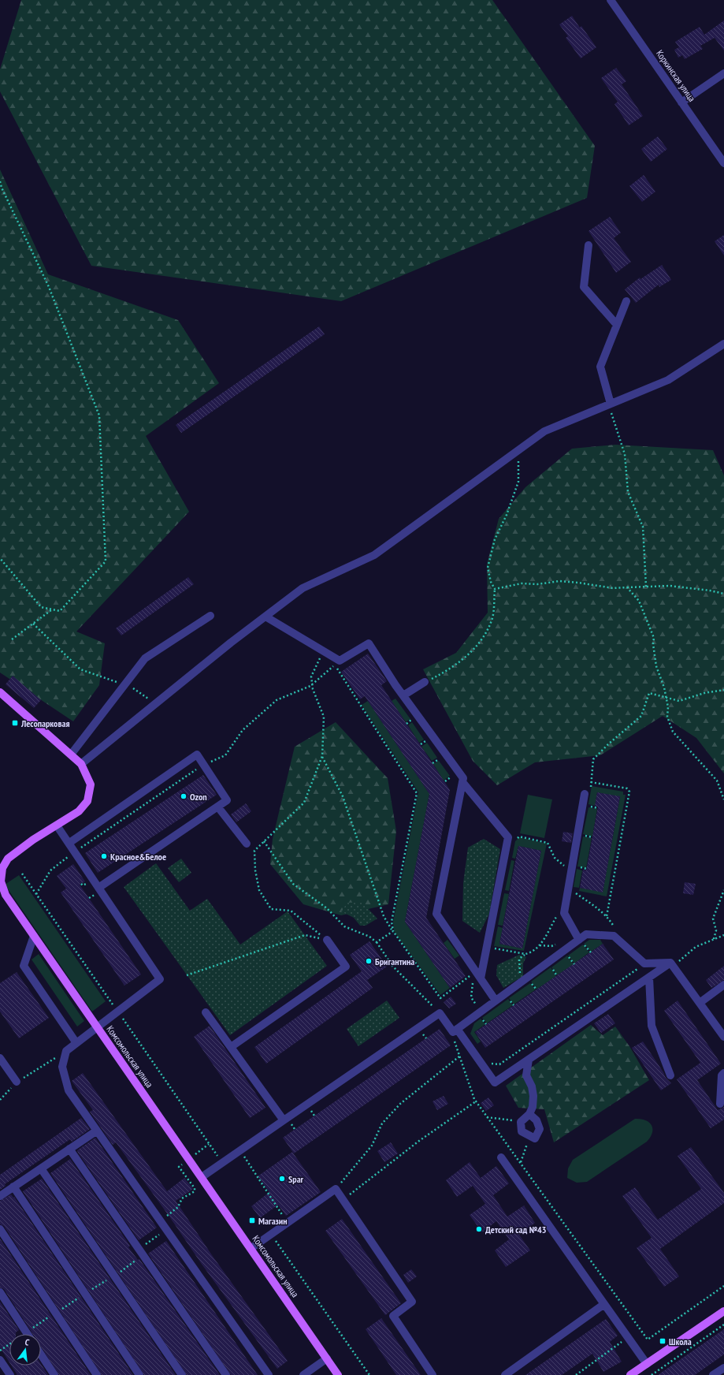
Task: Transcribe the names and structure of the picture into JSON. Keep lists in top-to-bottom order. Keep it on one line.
{"streets":{"main road":["Комсомольская улица"],"street":["Коркинская улица"]},"places":{"transit":["Лесопарковая","Магазин","Школа"],"other":["Ozon","Красное&Белое","Бригантина","Spar","Детский сад №43"]},"north":"top"}
